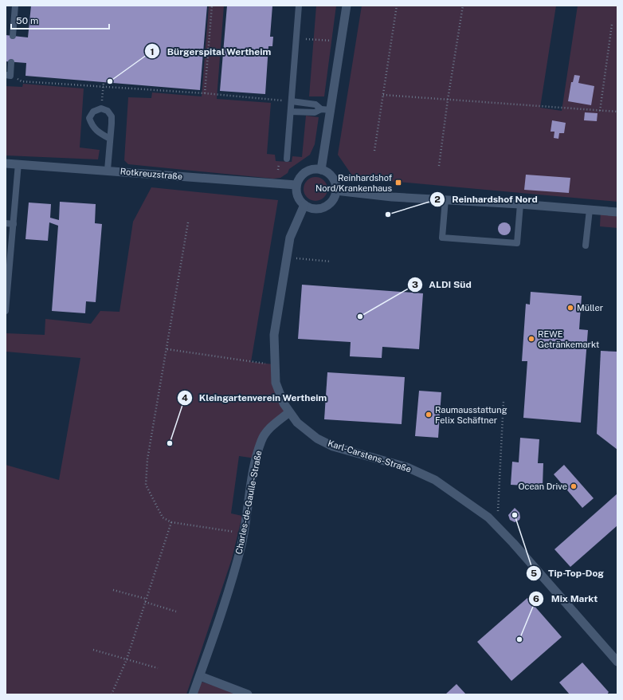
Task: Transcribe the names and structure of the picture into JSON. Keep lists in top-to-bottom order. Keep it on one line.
{"streets":{"street":["Rotkreuzstraße","Karl-Carstens-Straße","Charles-de-Gaulle-Straße"]},"crossings":[["Rotkreuzstraße","Karl-Carstens-Straße"],["Karl-Carstens-Straße","Charles-de-Gaulle-Straße"]],"places":{"other":["Bürgerspital Wertheim","Reinhardshof Nord","Müller","ALDI Süd","REWE Getränkemarkt","Raumausstattung Felix Schäftner","Kleingartenverein Wertheim","Ocean Drive","Tip-Top-Dog","Mix Markt"],"transit":["Reinhardshof Nord/Krankenhaus"]},"scale_bar":"50 m"}
